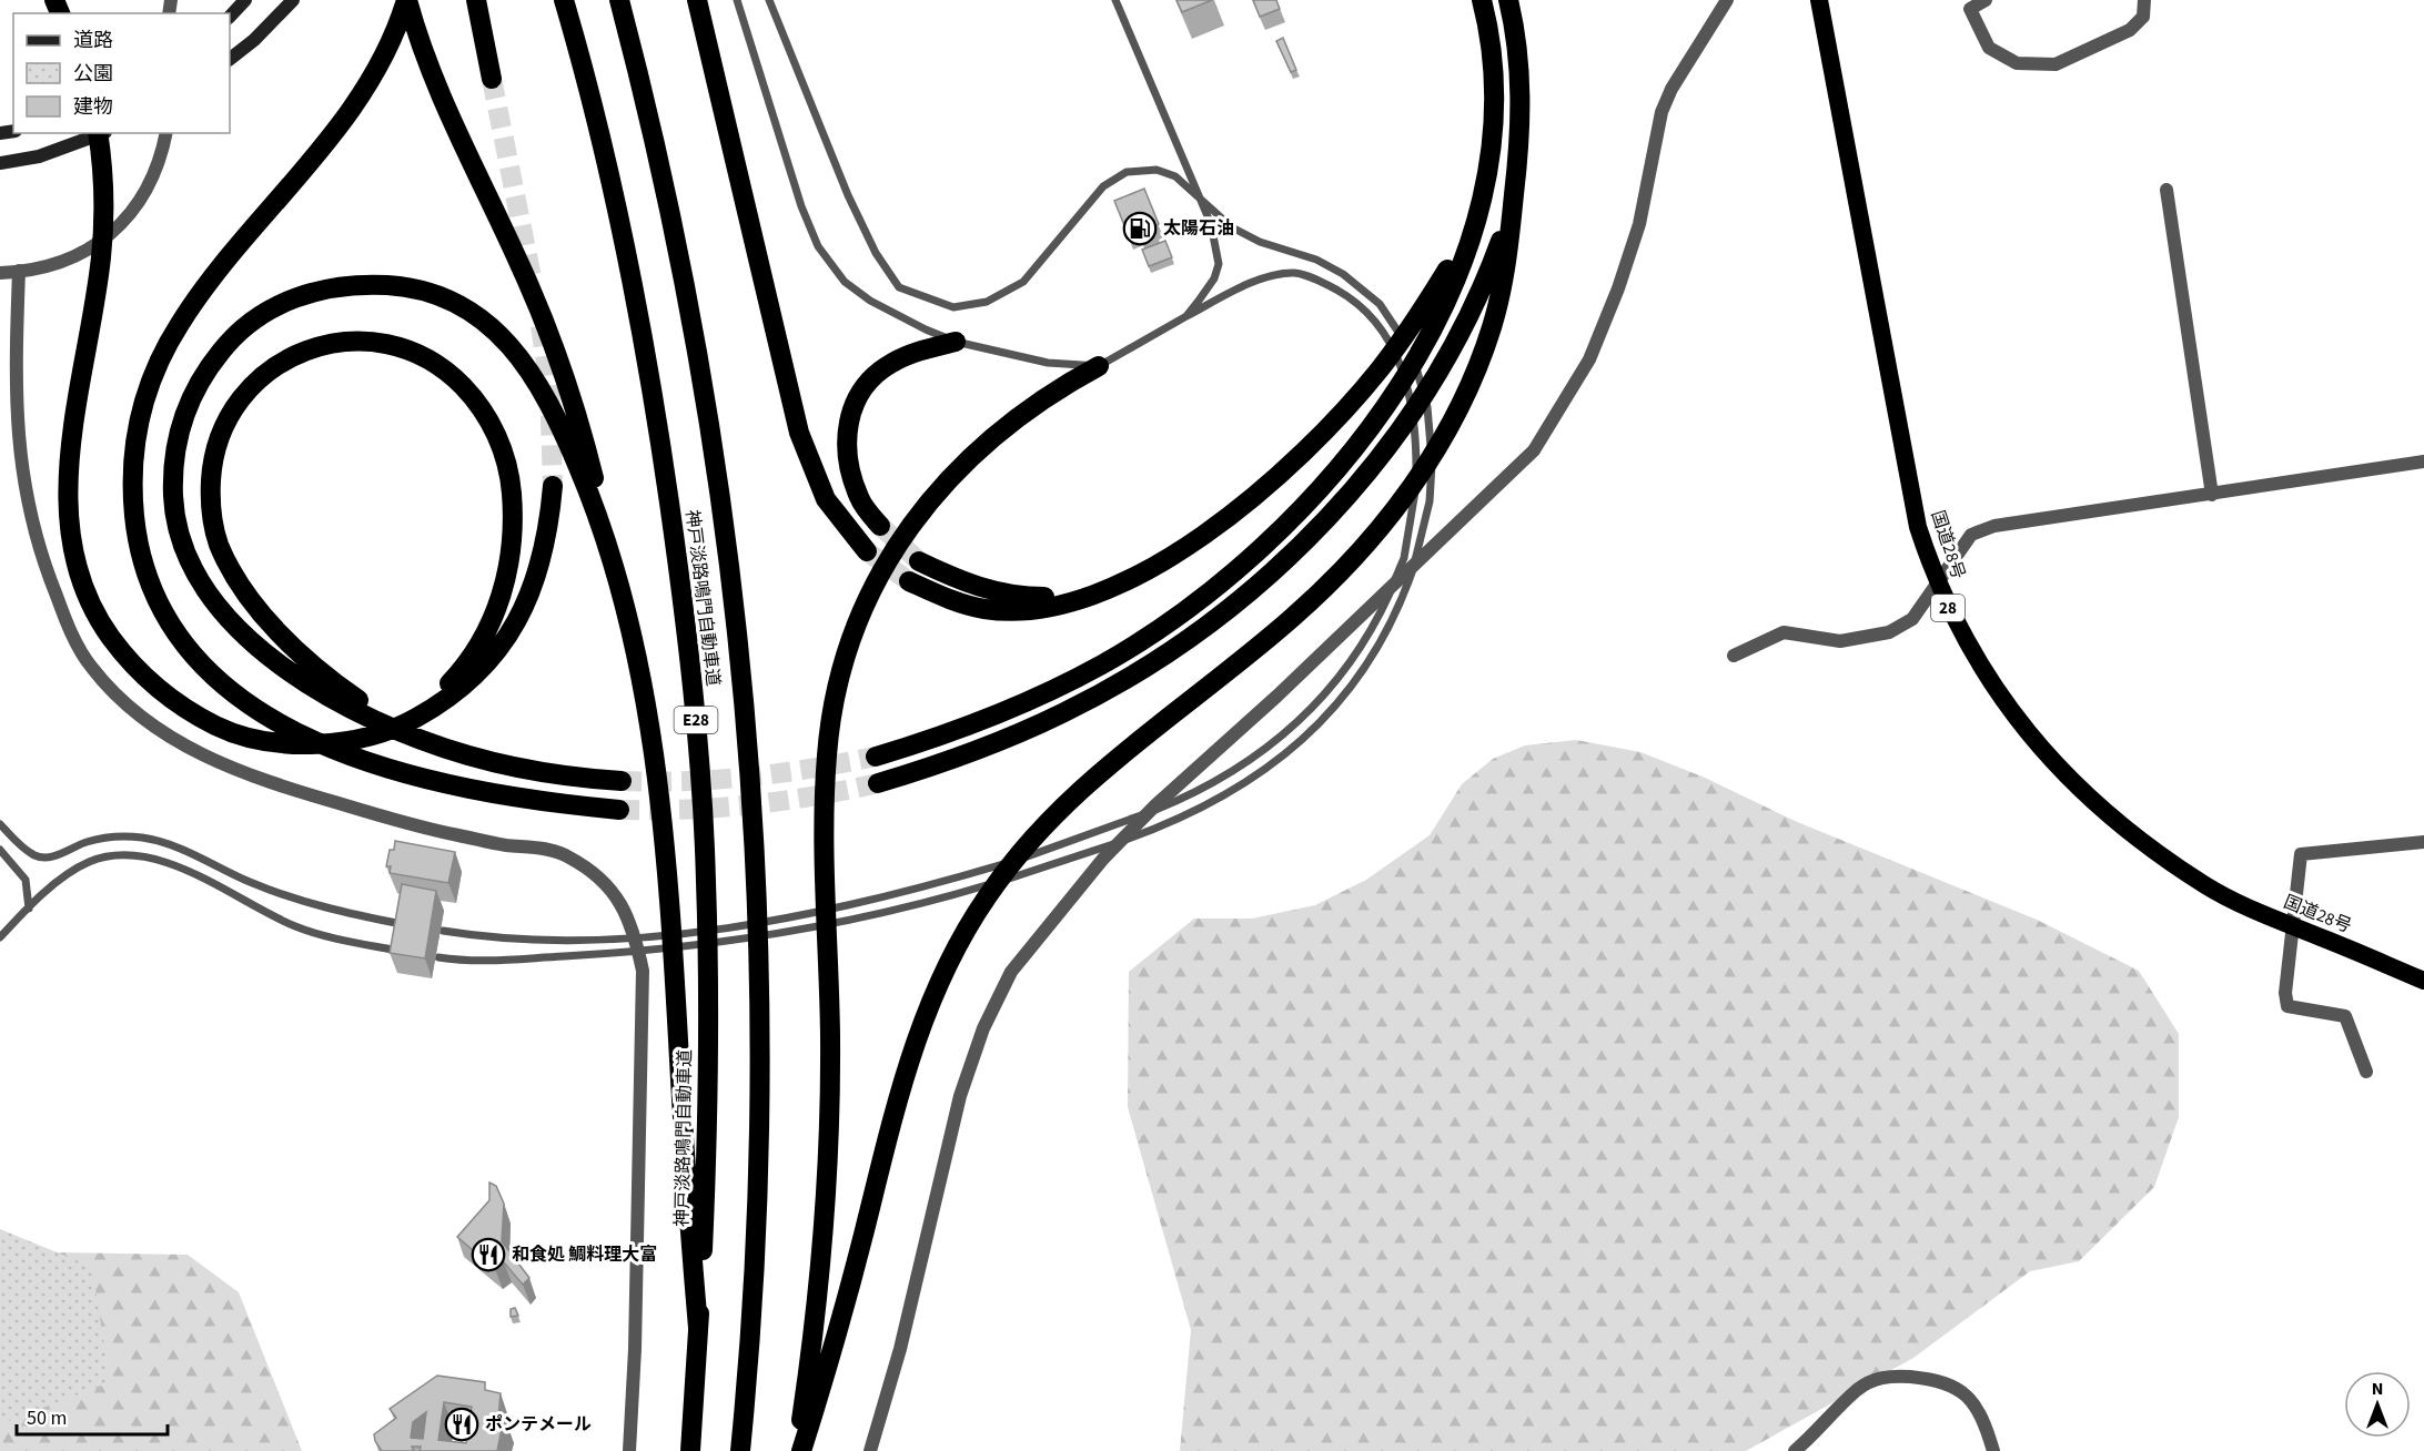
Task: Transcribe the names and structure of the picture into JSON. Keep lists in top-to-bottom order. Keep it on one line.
{"streets":{"highway":["国道28号","神戸淡路鳴門自動車道","28","E28"]},"places":{"fuel station":["太陽石油"],"restaurant":["和食処 鯛料理大富","ポンテメール"]},"legend":["道路","公園","建物"],"scale_bar":"50 m","north":"top"}
